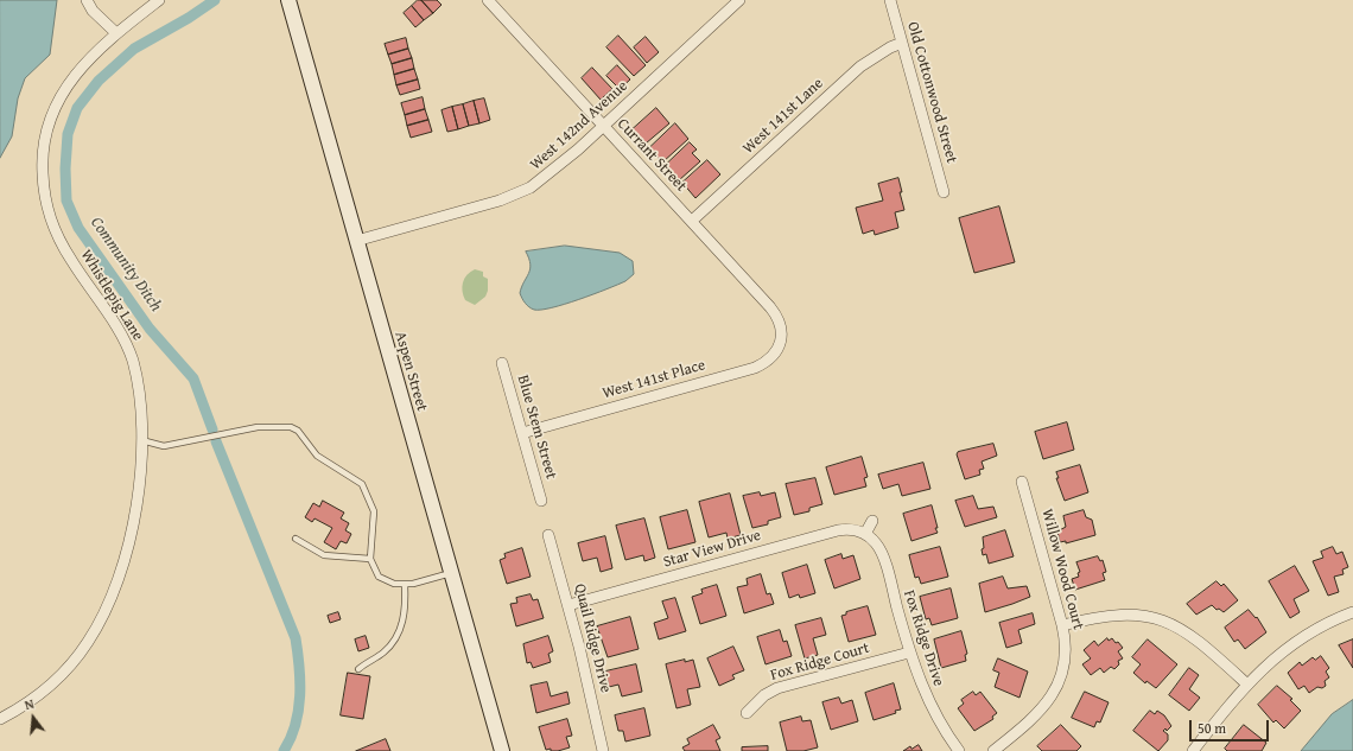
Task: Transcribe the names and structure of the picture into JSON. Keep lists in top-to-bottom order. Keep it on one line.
{"streets":{"street":["Old Cottonwood Street","West 141st Lane","West 142nd Avenue","Currant Street","Whistlepig Lane","Aspen Street","West 141st Place","Blue Stem Street","Star View Drive","Willow Wood Court","Quail Ridge Drive","Fox Ridge Drive","Fox Ridge Court"]},"crossings":[["Old Cottonwood Street","West 141st Lane"],["West 141st Lane","Currant Street"],["West 142nd Avenue","Currant Street"],["West 142nd Avenue","Aspen Street"],["Currant Street","West 141st Place"],["West 141st Place","Blue Stem Street"],["Star View Drive","Quail Ridge Drive"],["Star View Drive","Fox Ridge Drive"],["Fox Ridge Drive","Fox Ridge Court"]],"water":["Community Ditch"],"scale_bar":"50 m","north":"top"}
